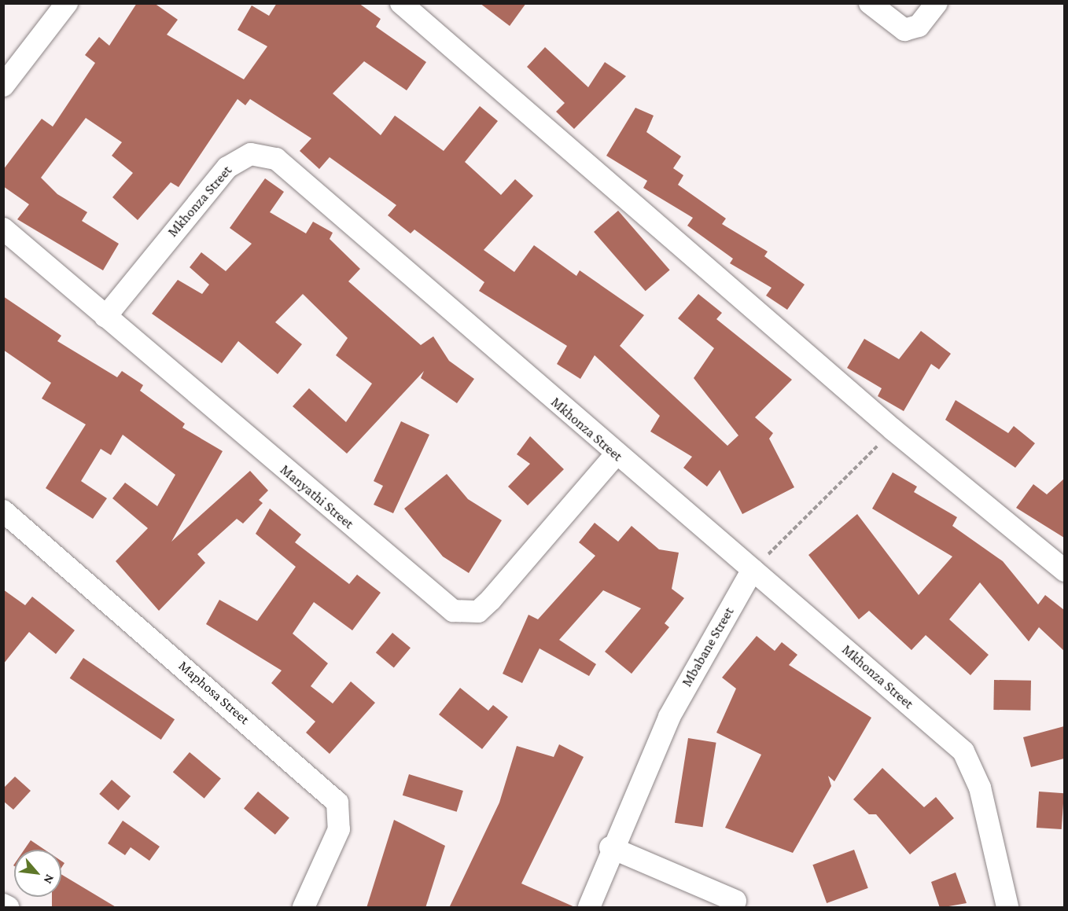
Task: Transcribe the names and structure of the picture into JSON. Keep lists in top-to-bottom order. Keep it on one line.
{"streets":{"street":["Mkhonza Street","Manyathi Street","Mbabane Street","Maphosa Street"]},"crossings":[["Mkhonza Street","Manyathi Street"],["Mkhonza Street","Mbabane Street"]],"north":"bottom right"}
